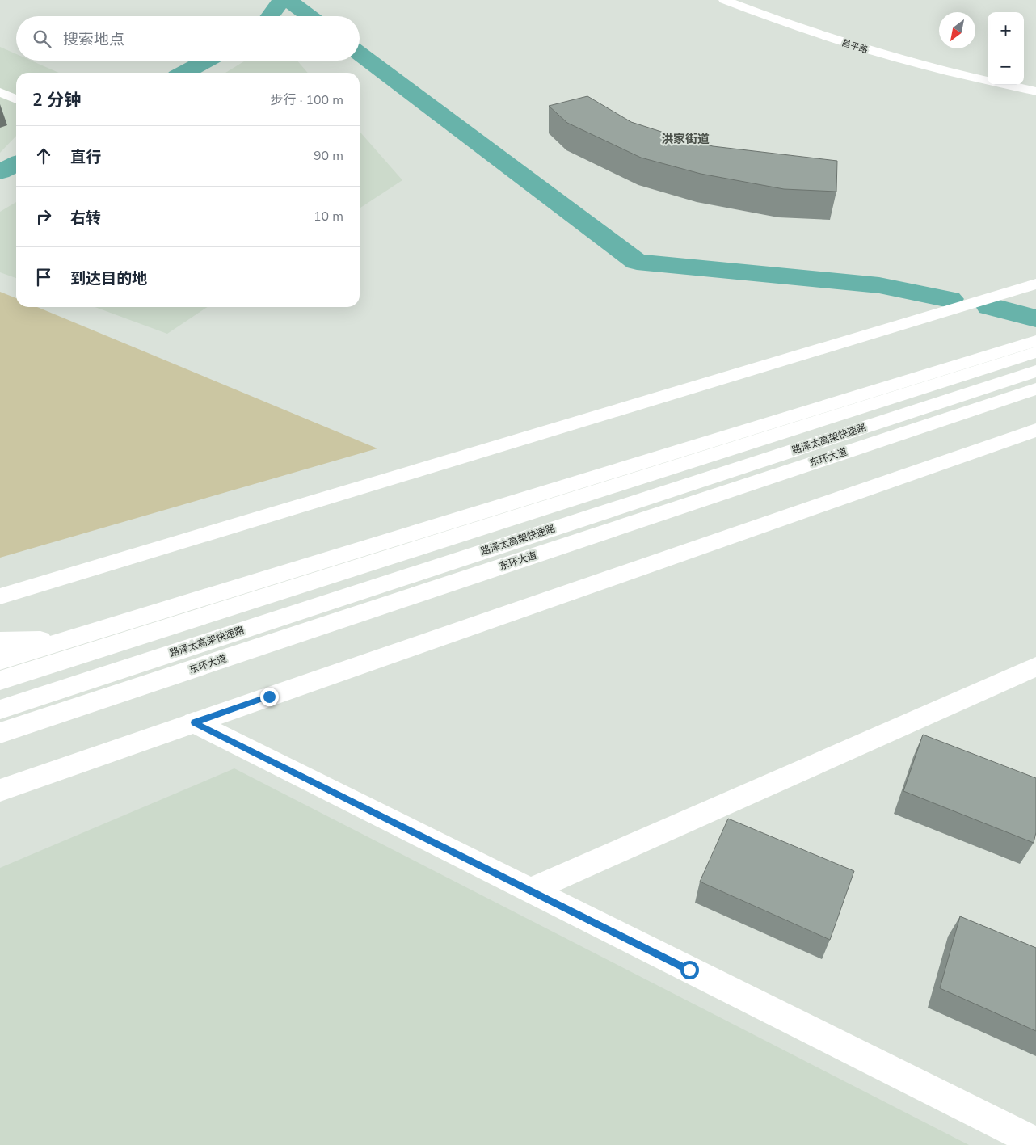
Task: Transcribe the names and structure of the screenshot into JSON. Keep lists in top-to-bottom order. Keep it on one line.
{"streets":{"main road":["昌平路","路泽太高架快速路","东环大道"]},"districts":["洪家街道"],"north":"bottom left","page":{"map_buttons":["+","−"],"search":"搜索地点","heading":["2 分钟","步行 · 100 m"],"list":[["直行","90 m"],["右转","10 m"],"到达目的地"]}}
